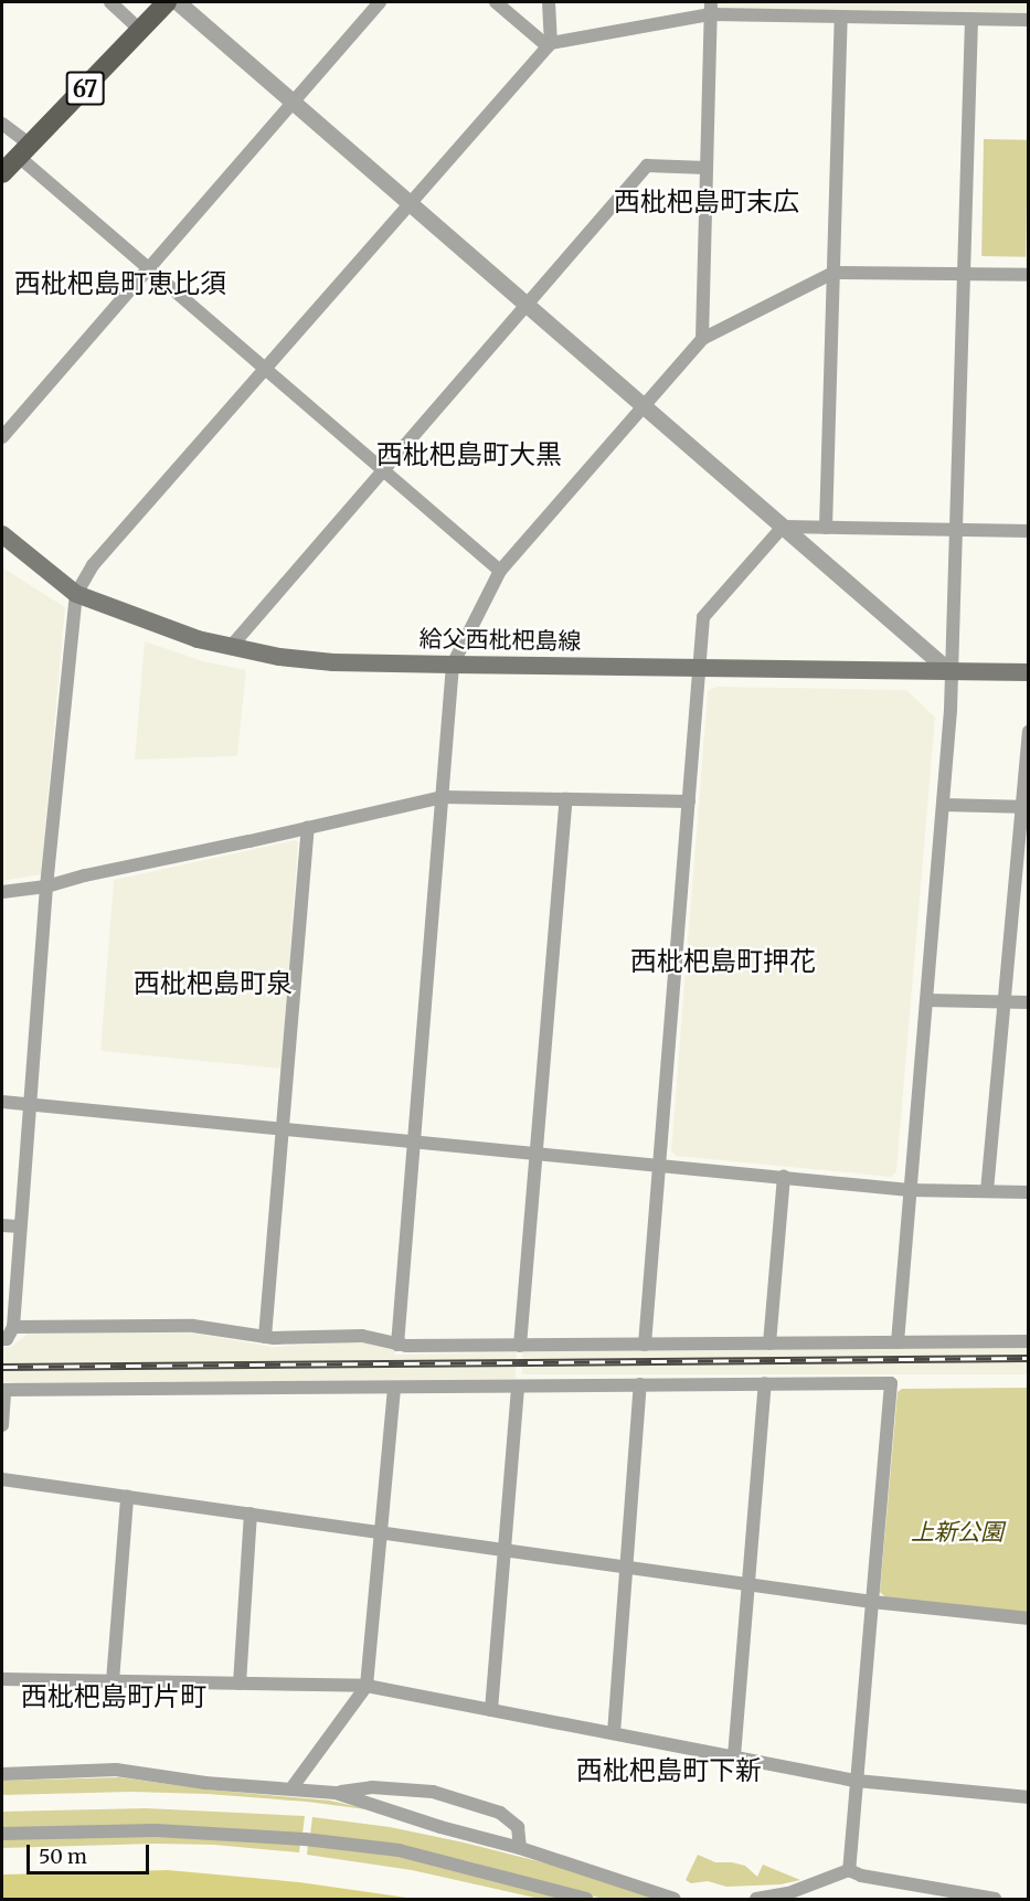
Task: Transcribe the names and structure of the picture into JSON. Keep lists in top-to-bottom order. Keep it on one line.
{"streets":{"main road":["67","給父西枇杷島線"]},"districts":["西枇杷島町末広","西枇杷島町恵比須","西枇杷島町大黒","西枇杷島町押花","西枇杷島町泉","西枇杷島町片町","西枇杷島町下新"],"parks":["上新公園"],"scale_bar":"50 m"}
